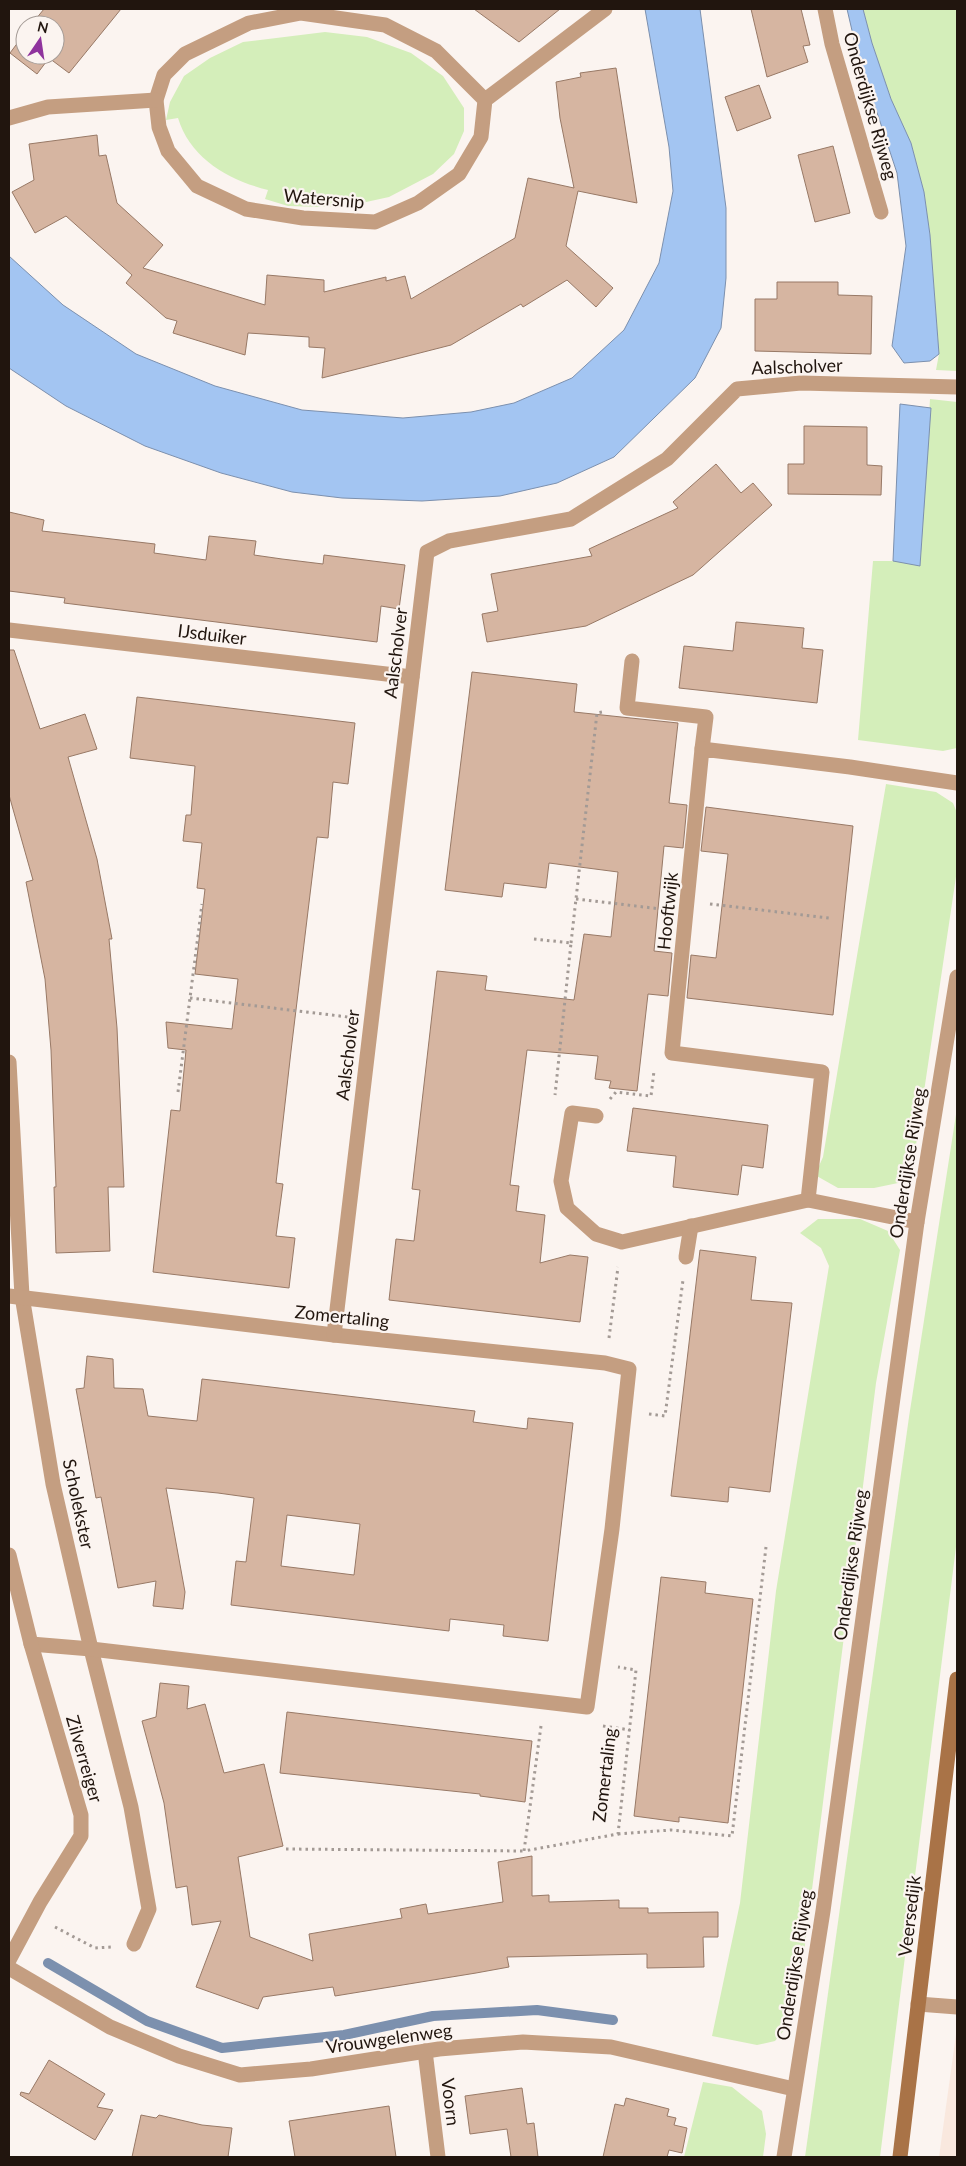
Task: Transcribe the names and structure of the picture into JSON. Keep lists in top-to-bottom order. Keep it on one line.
{"streets":{"main road":["Veersedijk"],"street":["Onderdijkse Rijweg","Watersnip","Aalscholver","IJsduiker","Hooftwijk","Zomertaling","Scholekster","Zilverreiger","Vrouwgelenweg","Voorn"]},"crossings":[["Onderdijkse Rijweg","Vrouwgelenweg"],["Aalscholver","IJsduiker"],["Aalscholver","Zomertaling"],["Zomertaling","Scholekster"],["Zomertaling","Zilverreiger"],["Vrouwgelenweg","Voorn"]],"north":"top"}
